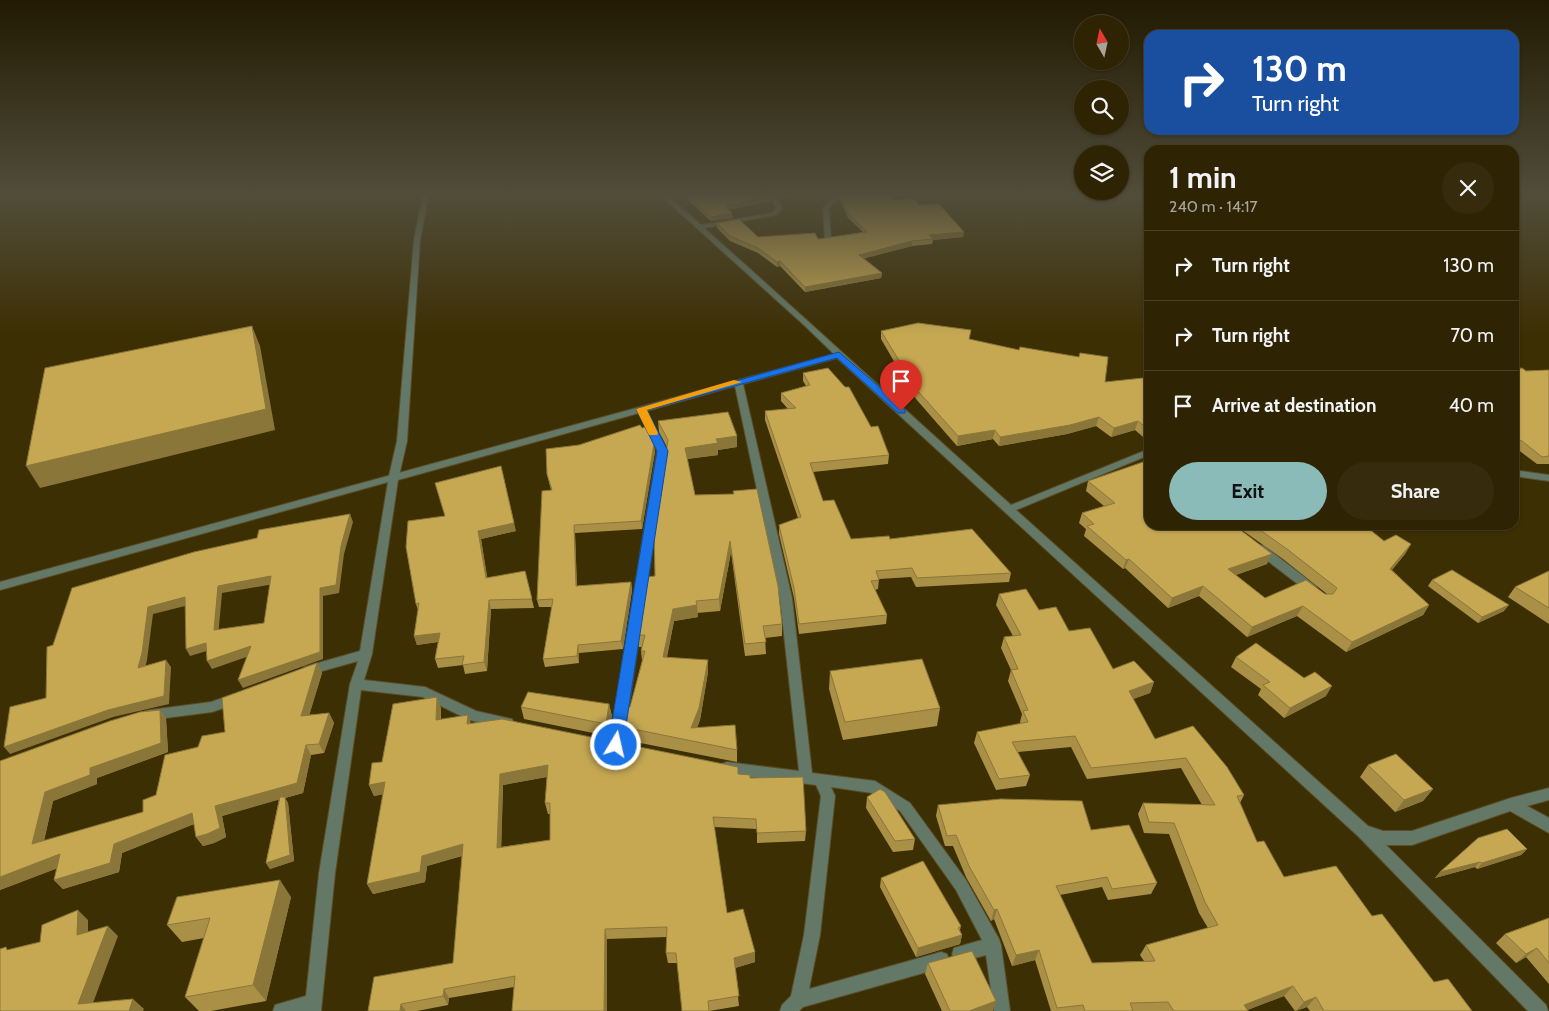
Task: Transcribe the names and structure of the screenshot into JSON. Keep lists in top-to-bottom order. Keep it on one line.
{"north":"top","page":{"turn":["130 m","Turn right"],"heading":["1 min","240 m · 14:17"],"list":[{"name":"Turn right","value":"130 m"},{"name":"Turn right","value":"70 m"},{"name":"Arrive at destination","value":"40 m"}],"buttons":["Exit","Share"]}}
